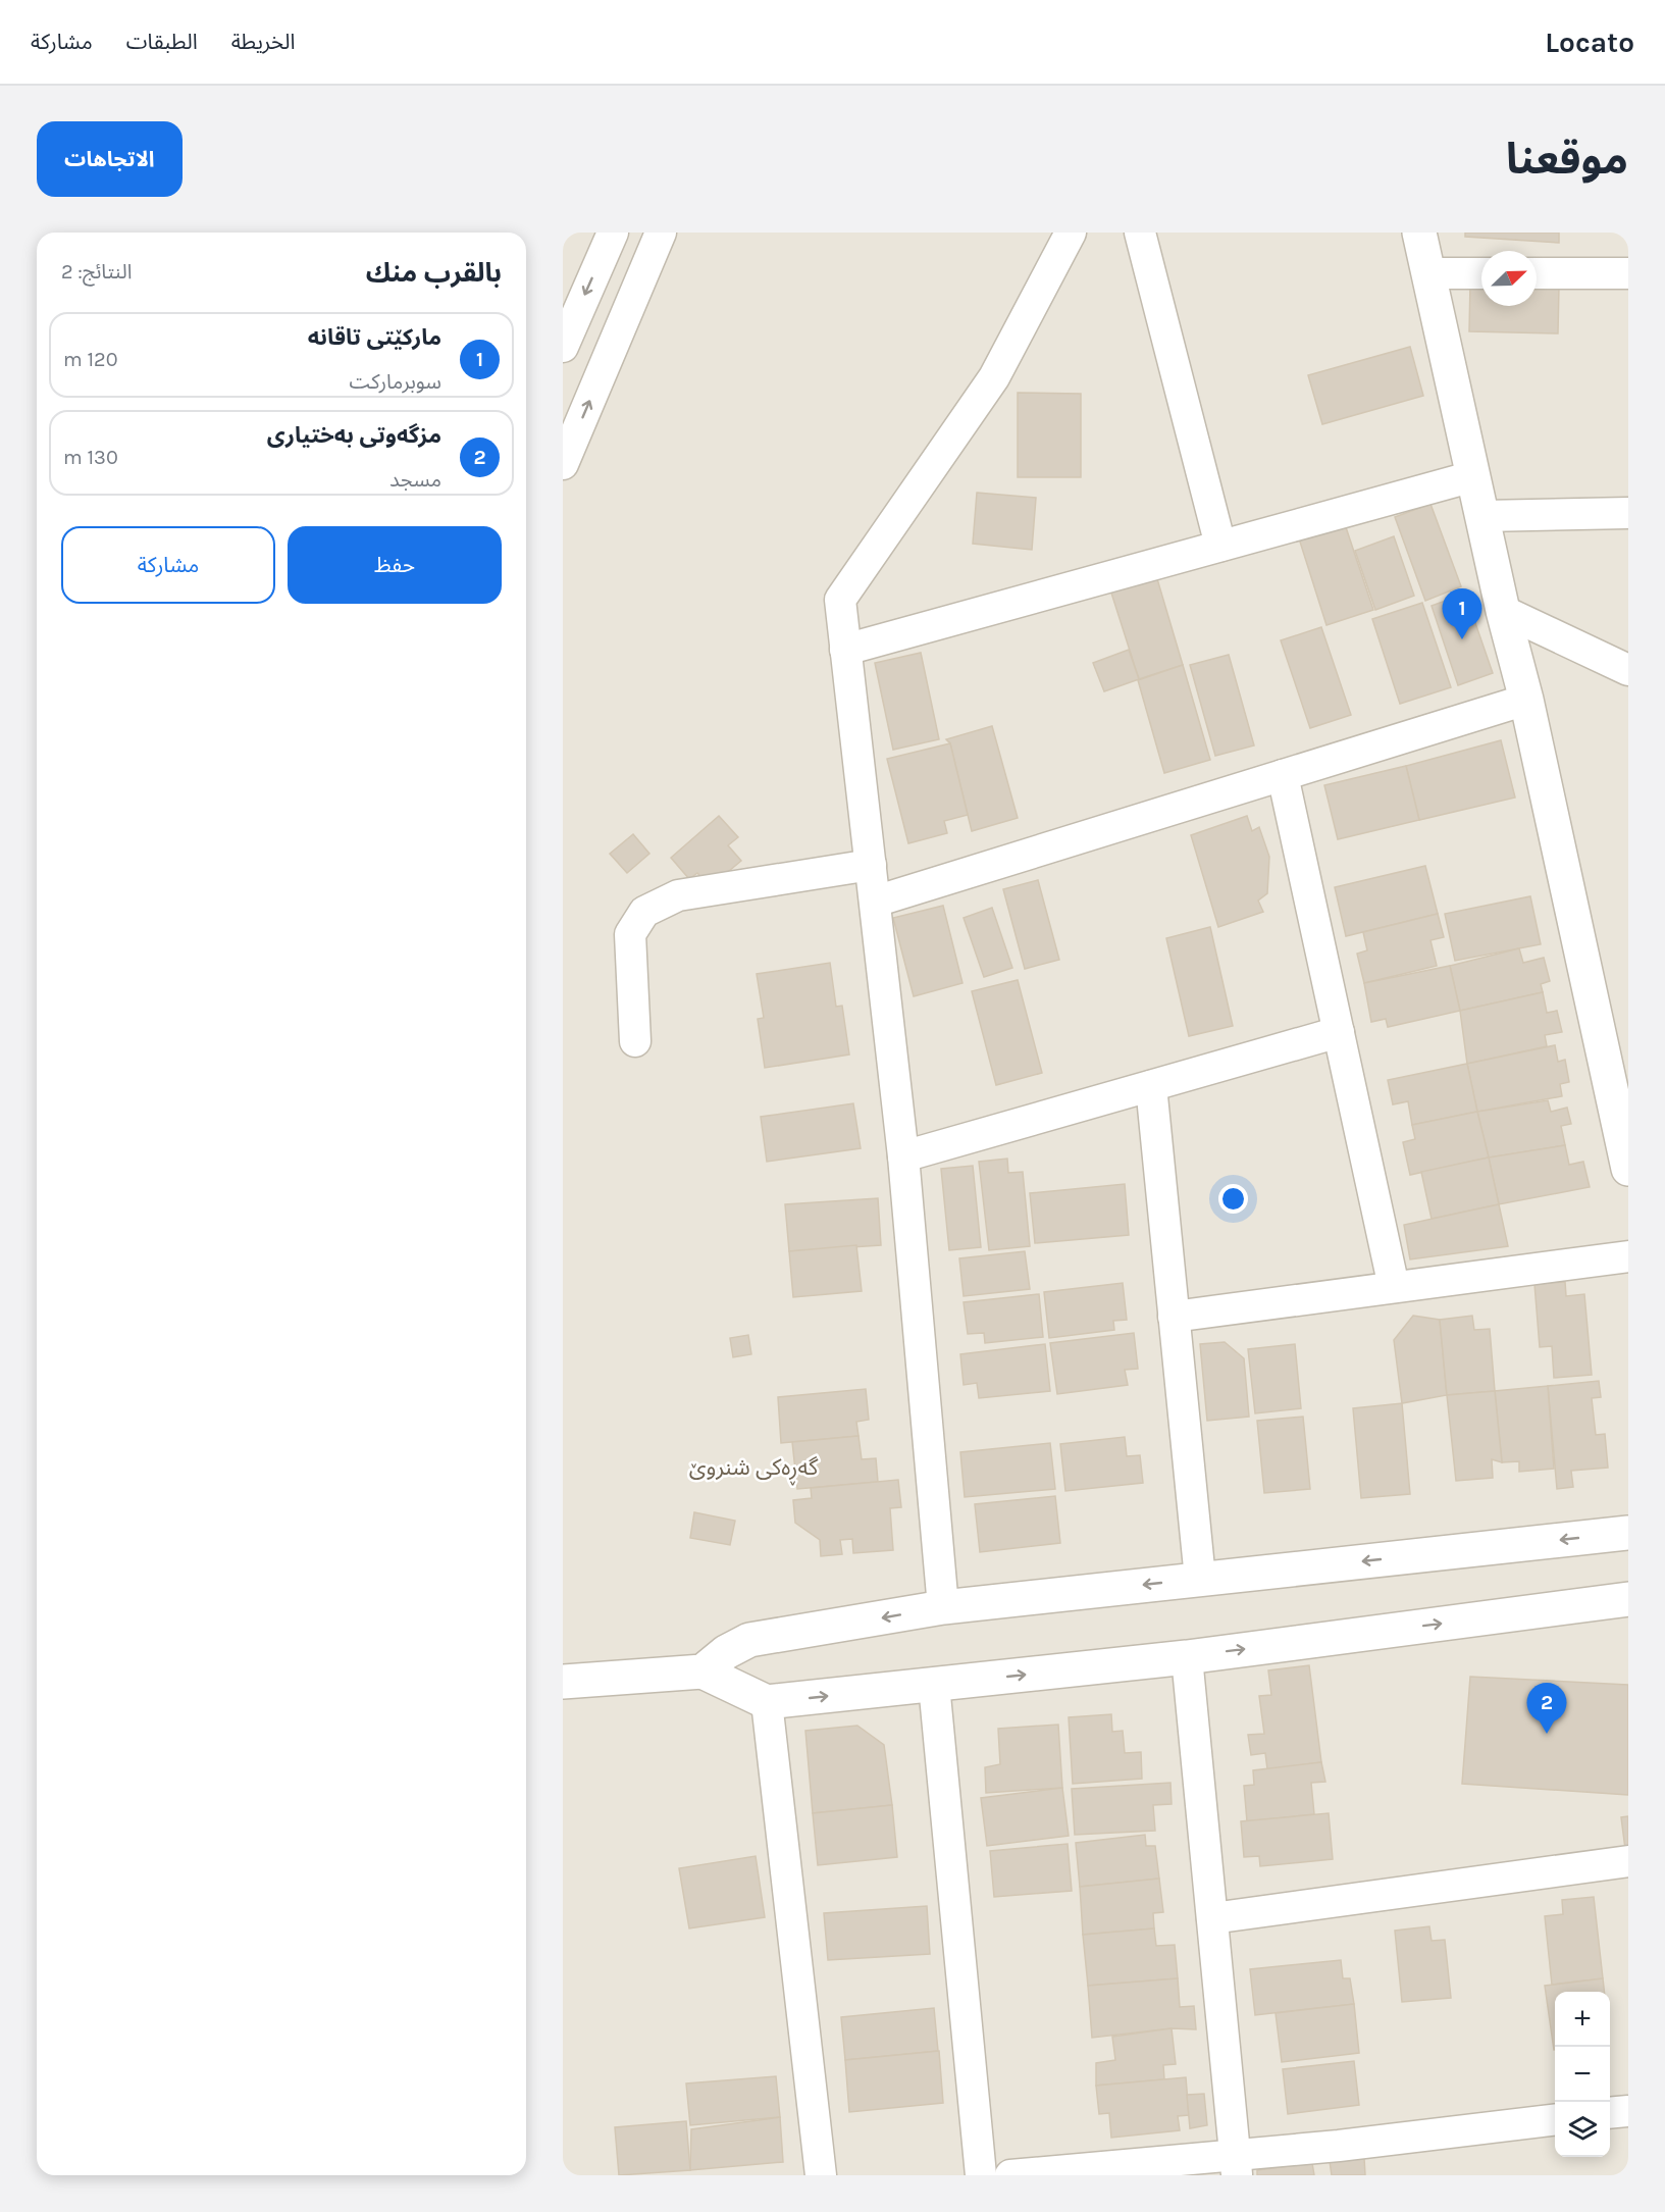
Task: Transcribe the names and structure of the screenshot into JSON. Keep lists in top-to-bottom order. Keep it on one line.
{"districts":["گەڕەکی شنروێ"],"north":"top right","page":{"header":"Locato","nav":["الخريطة","الطبقات","مشاركة"],"title":"موقعنا","buttons":["الاتجاهات",["حفظ","مشاركة"]],"heading":["بالقرب منك","النتائج: 2"],"list":[{"mark":"1","name":"مارکێتی تاقانە","note":"سوبرماركت","value":"120 m"},{"mark":"2","name":"مزگەوتی بەختیاری","note":"مسجد","value":"130 m"}],"pins":["1","2"],"map_buttons":["+","−"]}}
